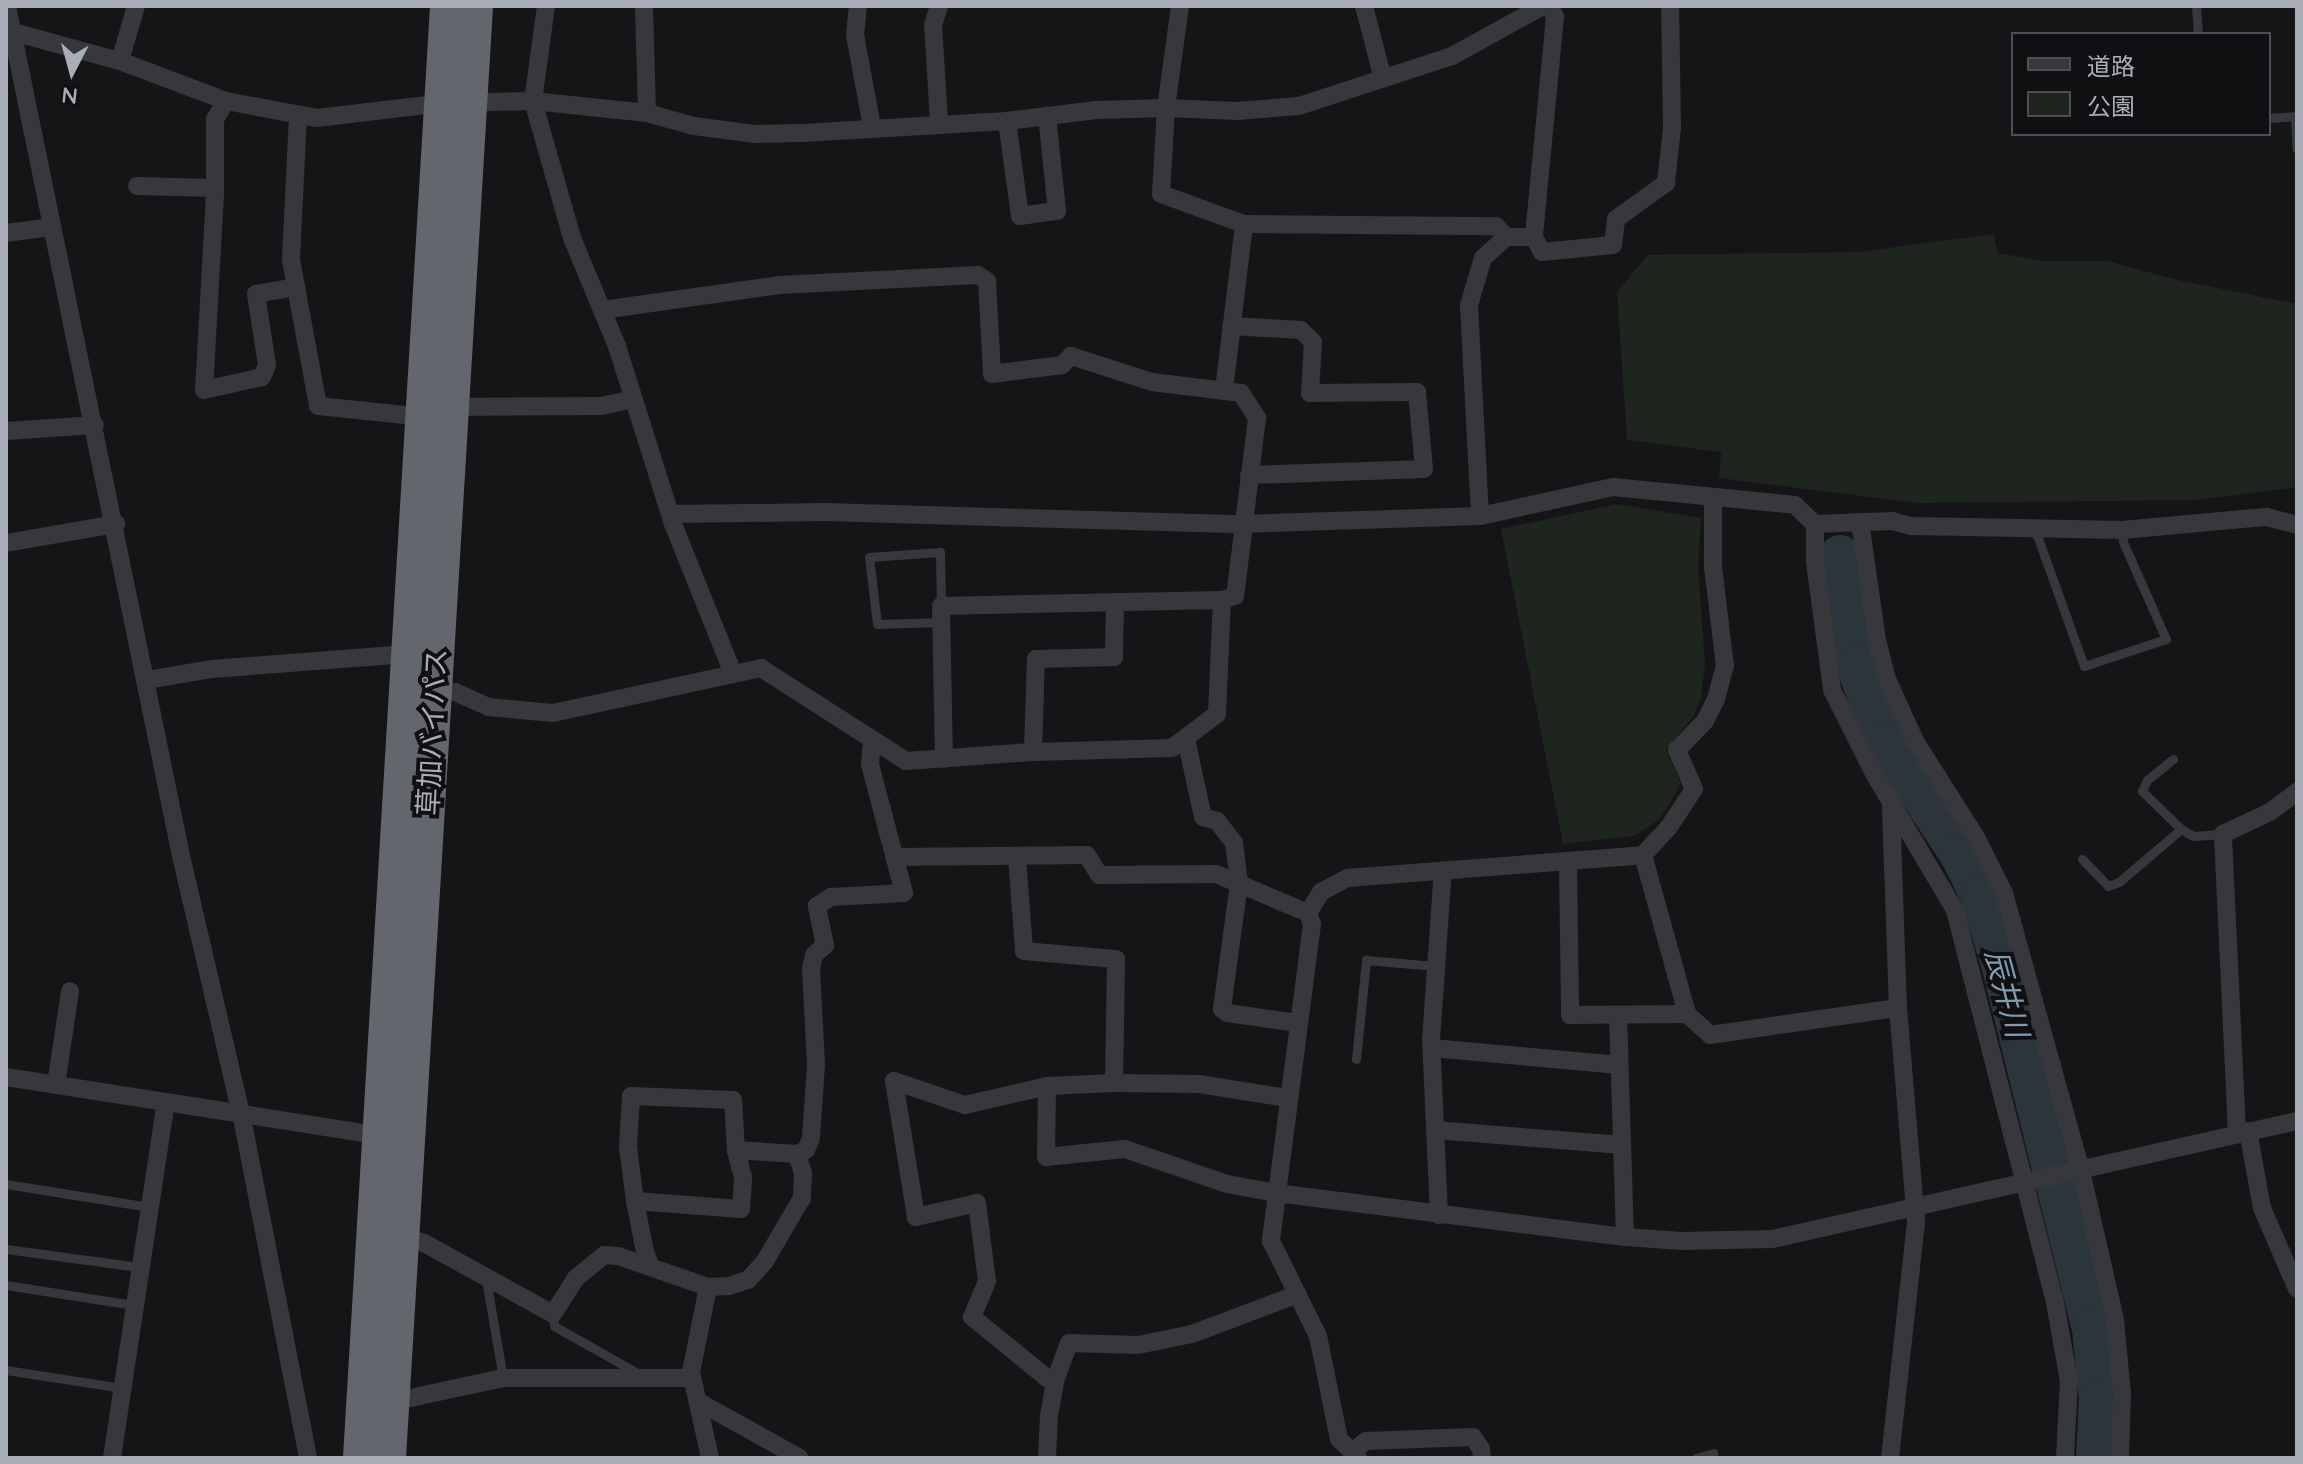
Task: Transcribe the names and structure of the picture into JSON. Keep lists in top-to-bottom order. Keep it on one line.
{"streets":{"highway":["草加バイパス"]},"water":["辰井川"],"legend":["道路","公園"],"north":"bottom"}
